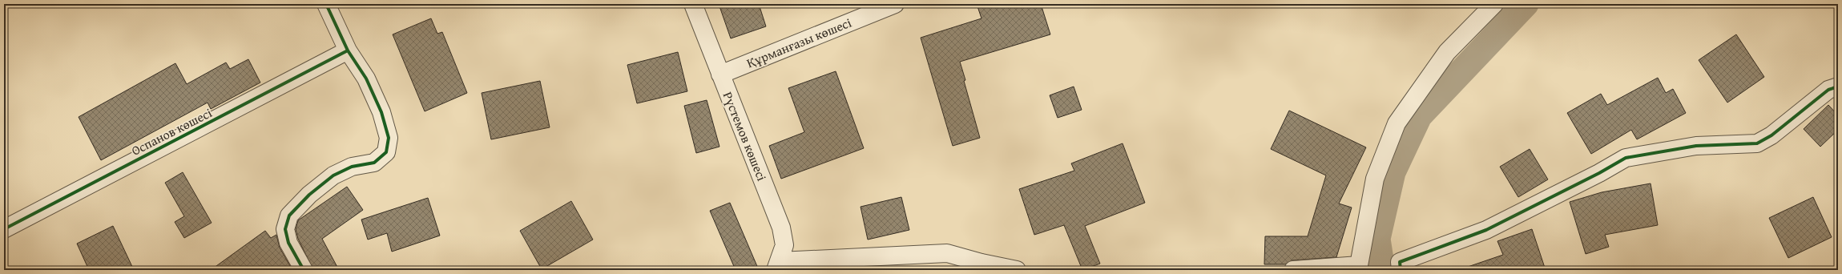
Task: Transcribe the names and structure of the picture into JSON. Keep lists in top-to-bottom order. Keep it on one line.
{"streets":{"street":["Құрманғазы көшесі","Оспанов көшесі","Рүстемов көшесі"]},"crossings":[["Құрманғазы көшесі","Рүстемов көшесі"]]}
